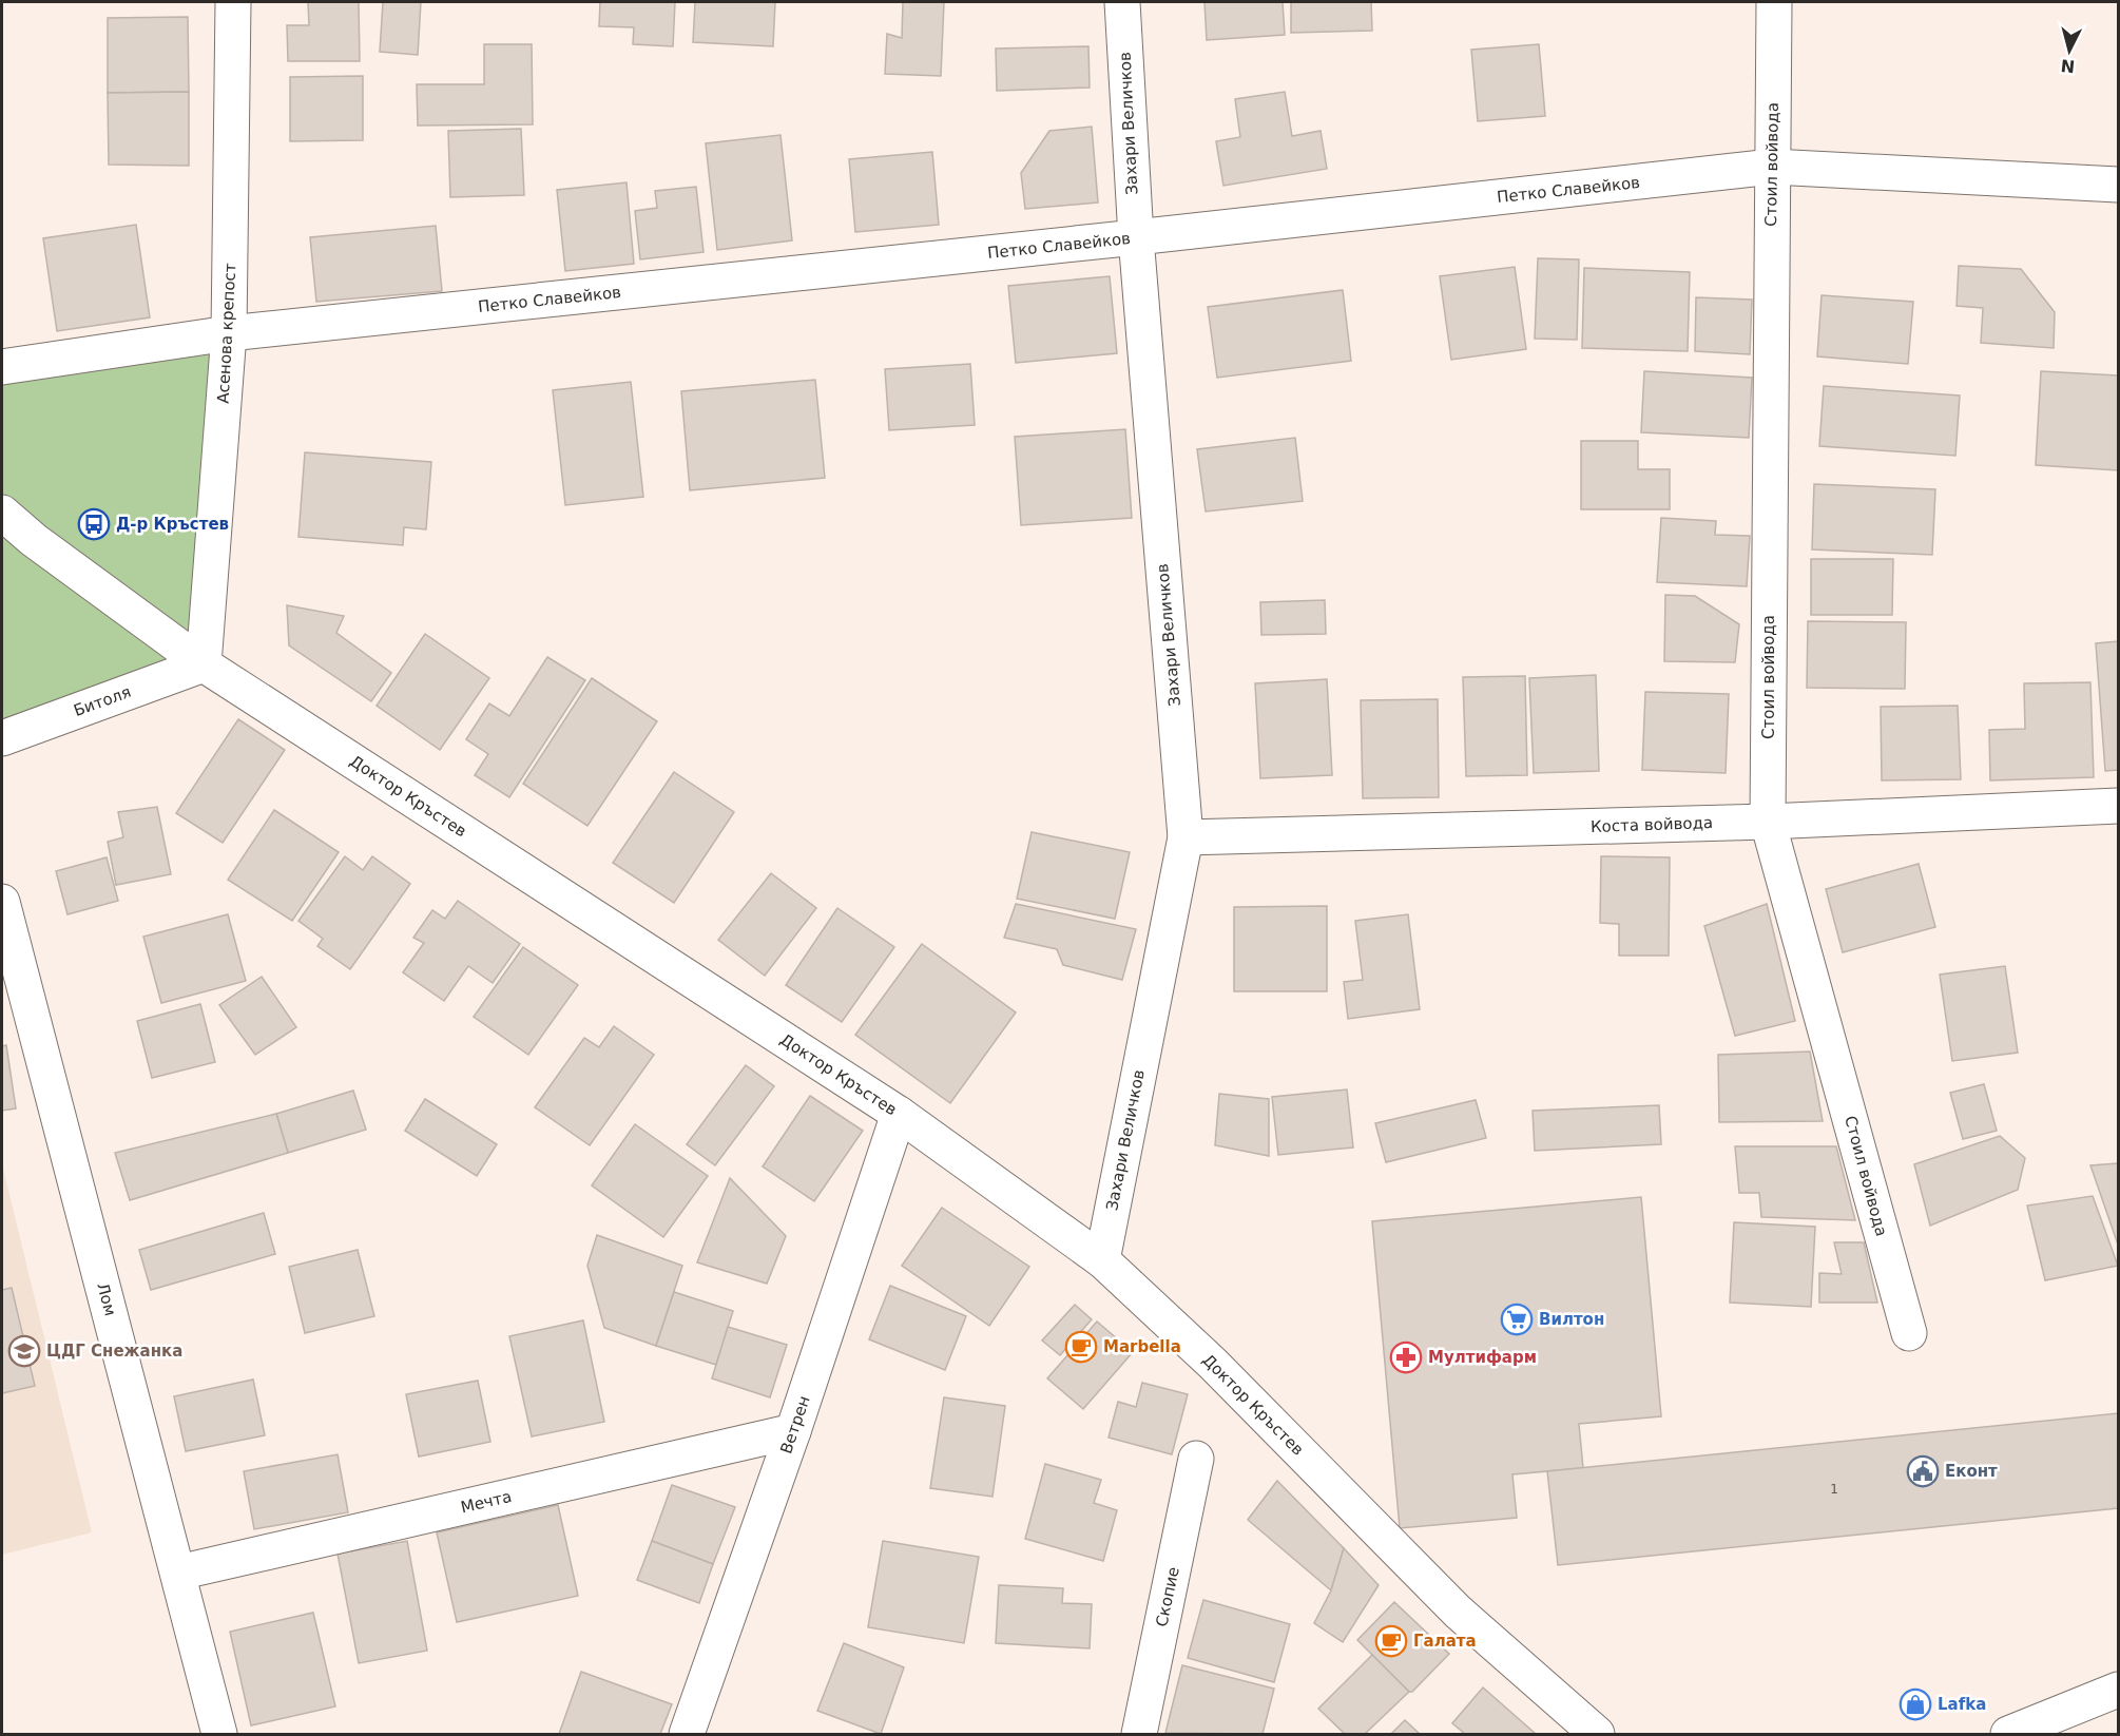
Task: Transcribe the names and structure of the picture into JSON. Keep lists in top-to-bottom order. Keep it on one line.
{"streets":{"street":["Захари Величков","Стоил войвода","Петко Славейков","Асенова крепост","Битоля","Доктор Кръстев","Коста войвода","Лом","Ветрен","Мечта","Скопие"]},"crossings":[["Захари Величков","Петко Славейков"],["Захари Величков","Доктор Кръстев"],["Захари Величков","Коста войвода"],["Стоил войвода","Петко Славейков"],["Стоил войвода","Коста войвода"],["Петко Славейков","Асенова крепост"],["Асенова крепост","Битоля"],["Асенова крепост","Доктор Кръстев"],["Битоля","Доктор Кръстев"],["Доктор Кръстев","Ветрен"],["Лом","Мечта"],["Ветрен","Мечта"]],"places":{"bus stop":["Д-р Кръстев"],"supermarket":["Вилтон"],"cafe":["Marbella","Галата"],"school or university":["ЦДГ Снежанка"],"pharmacy":["Мултифарм"],"public building":["Еконт"],"shop":["Lafka"]},"house_numbers":["1"],"north":"bottom"}
